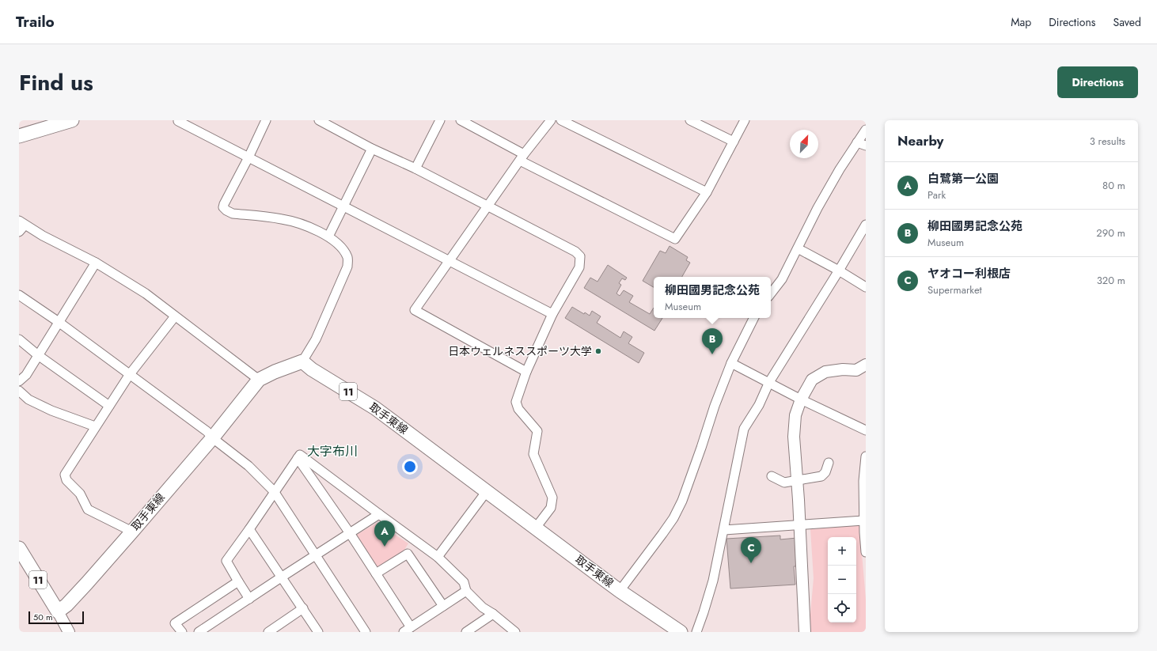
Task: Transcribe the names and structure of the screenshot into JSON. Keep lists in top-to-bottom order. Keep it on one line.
{"streets":{"main road":["11","取手東線"]},"crossings":[["11","取手東線"]],"districts":["大字布川"],"places":["日本ウェルネススポーツ大学"],"scale_bar":"50 m","north":"top right","page":{"header":"Trailo","nav":["Map","Directions","Saved"],"title":"Find us","buttons":"Directions","heading":["Nearby","3 results"],"list":[{"mark":"A","name":"白鷺第一公園","note":"Park","value":"80 m"},{"mark":"B","name":"柳田國男記念公苑","note":"Museum","value":"290 m"},{"mark":"C","name":"ヤオコー利根店","note":"Supermarket","value":"320 m"}],"popup":["柳田國男記念公苑","Museum"],"pins":["B","A","C"],"map_buttons":["+","−"],"scale":"50 m"}}
